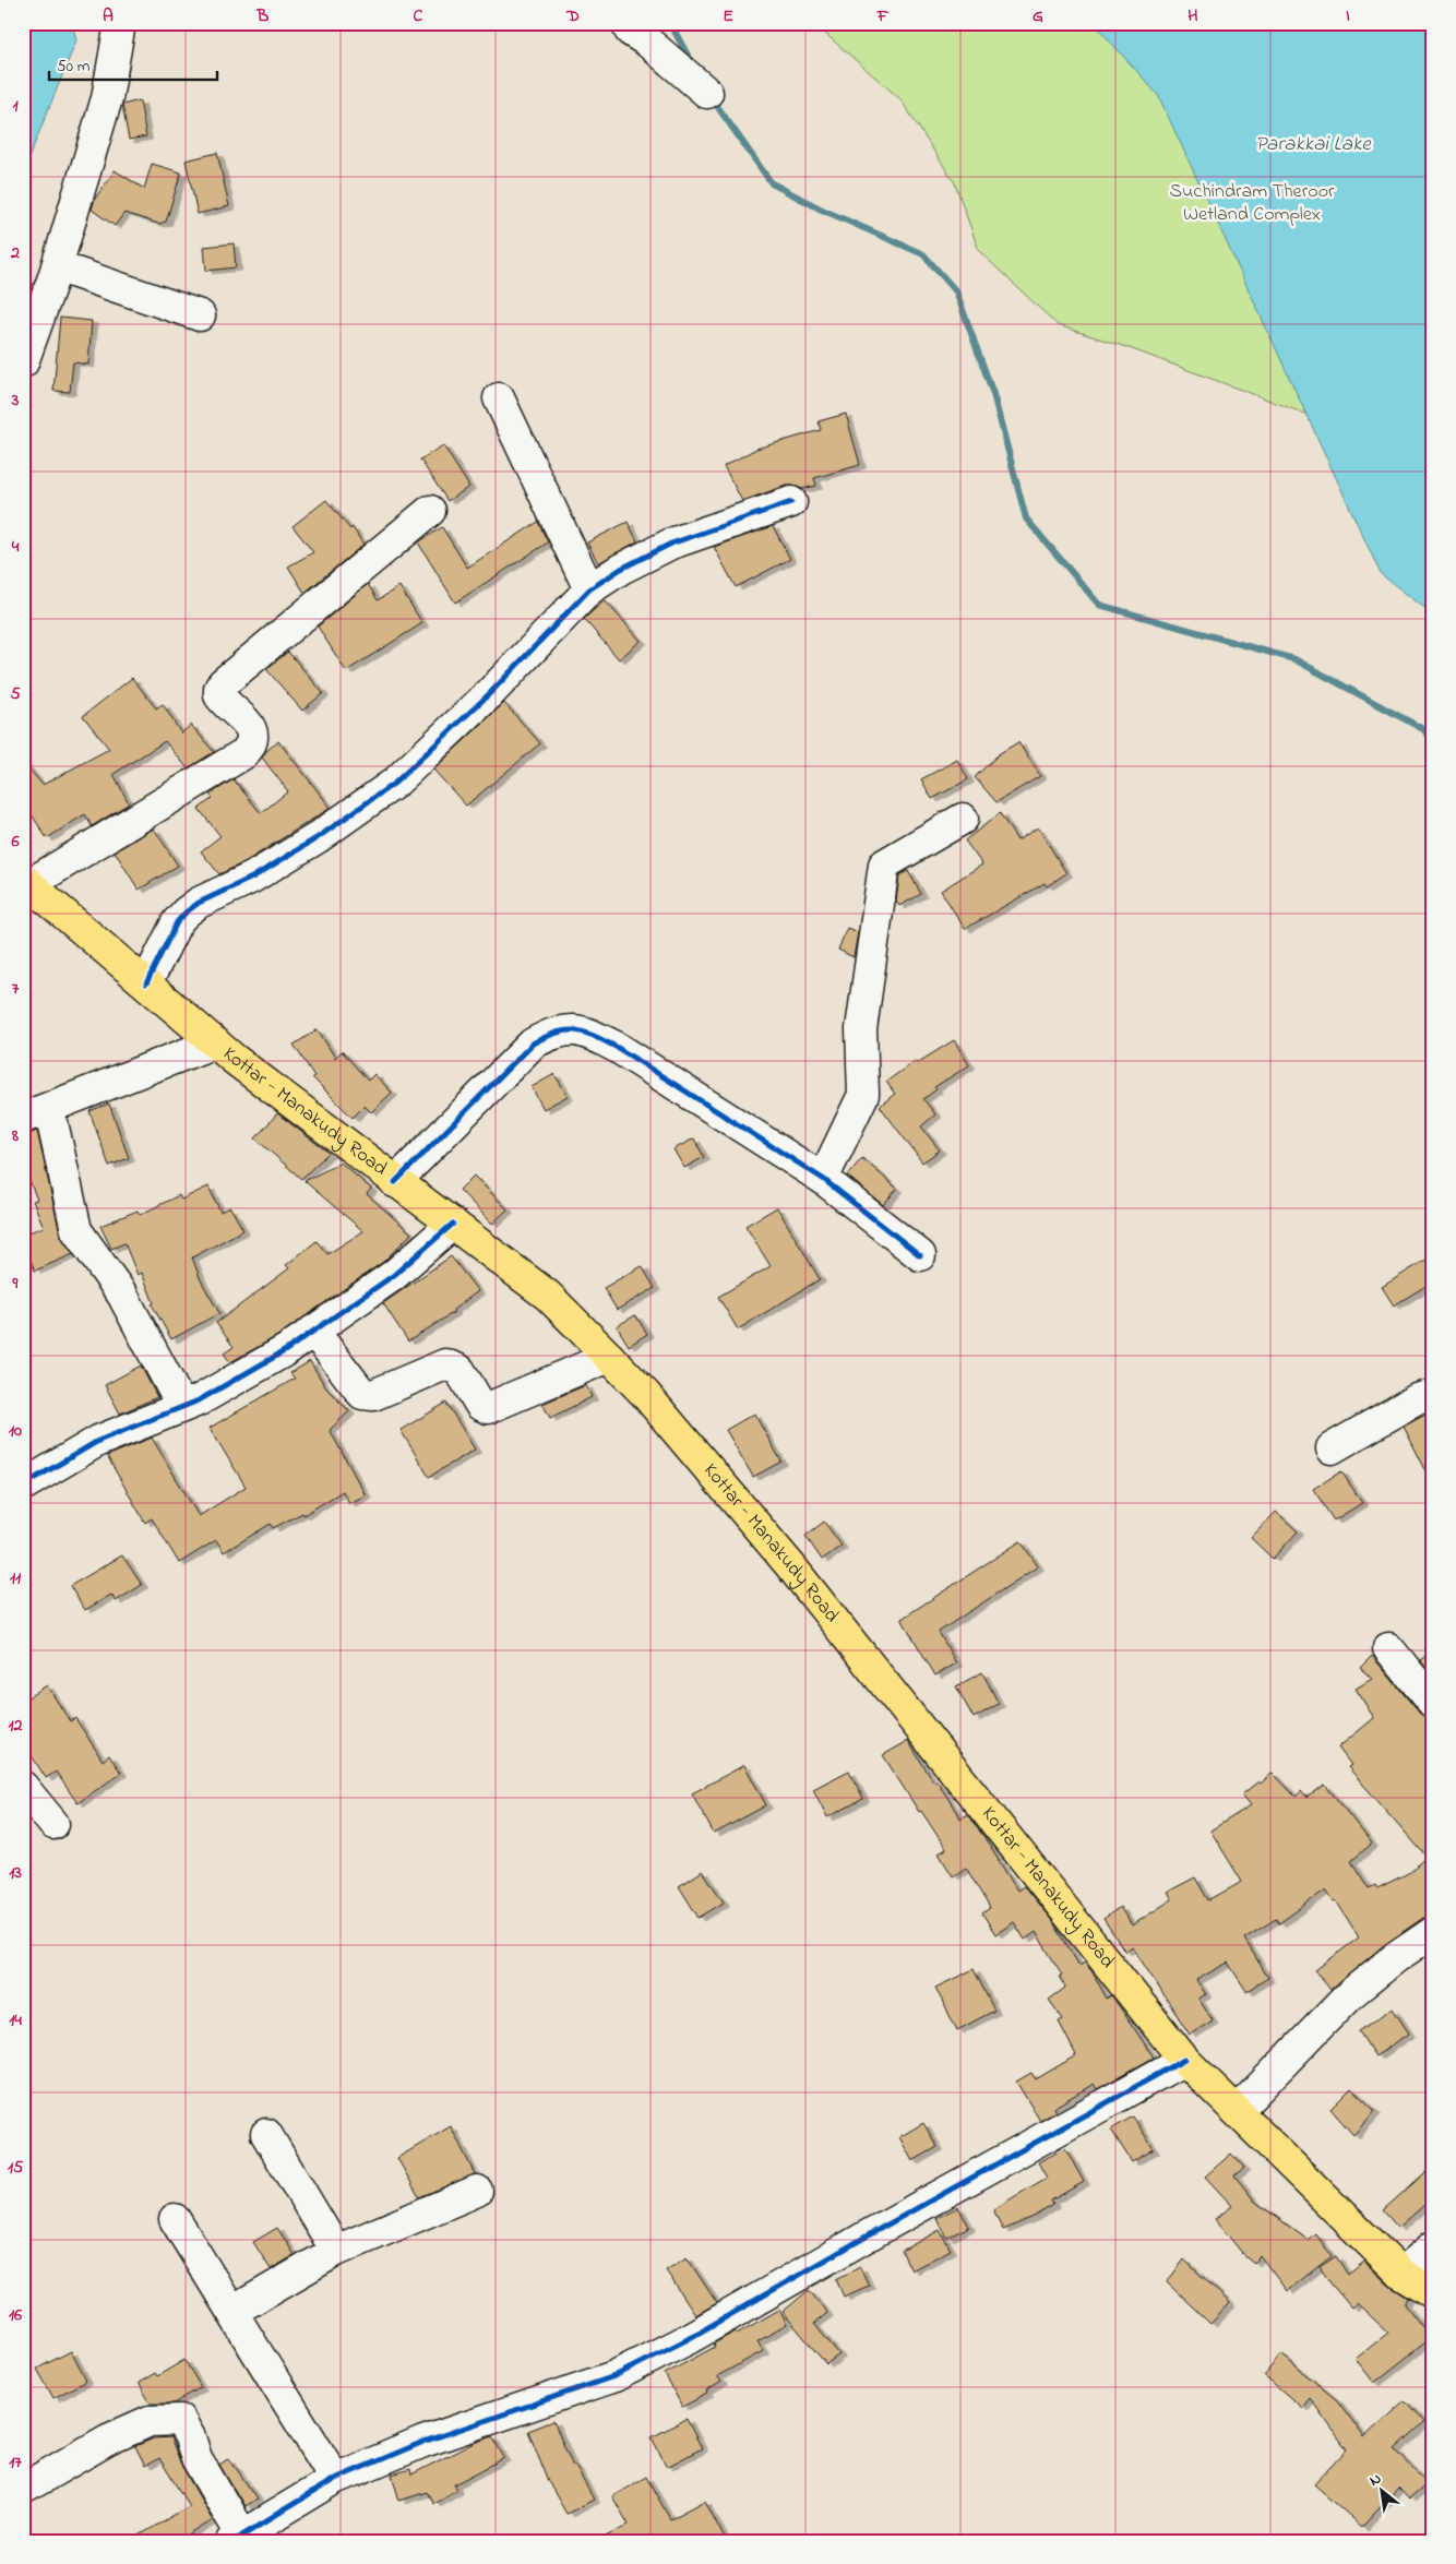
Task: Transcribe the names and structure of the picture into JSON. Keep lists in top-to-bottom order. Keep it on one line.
{"streets":{"main road":["Kottar - Manakudy Road"]},"water":["Parakkai Lake"],"parks":["Suchindram Theroor Wetland Complex"],"scale_bar":"50 m","north":"top left","grid":{"columns":["A","B","C","D","E","F","G","H","I"],"rows":["1","2","3","4","5","6","7","8","9","10","11","12","13","14","15","16","17"]}}
